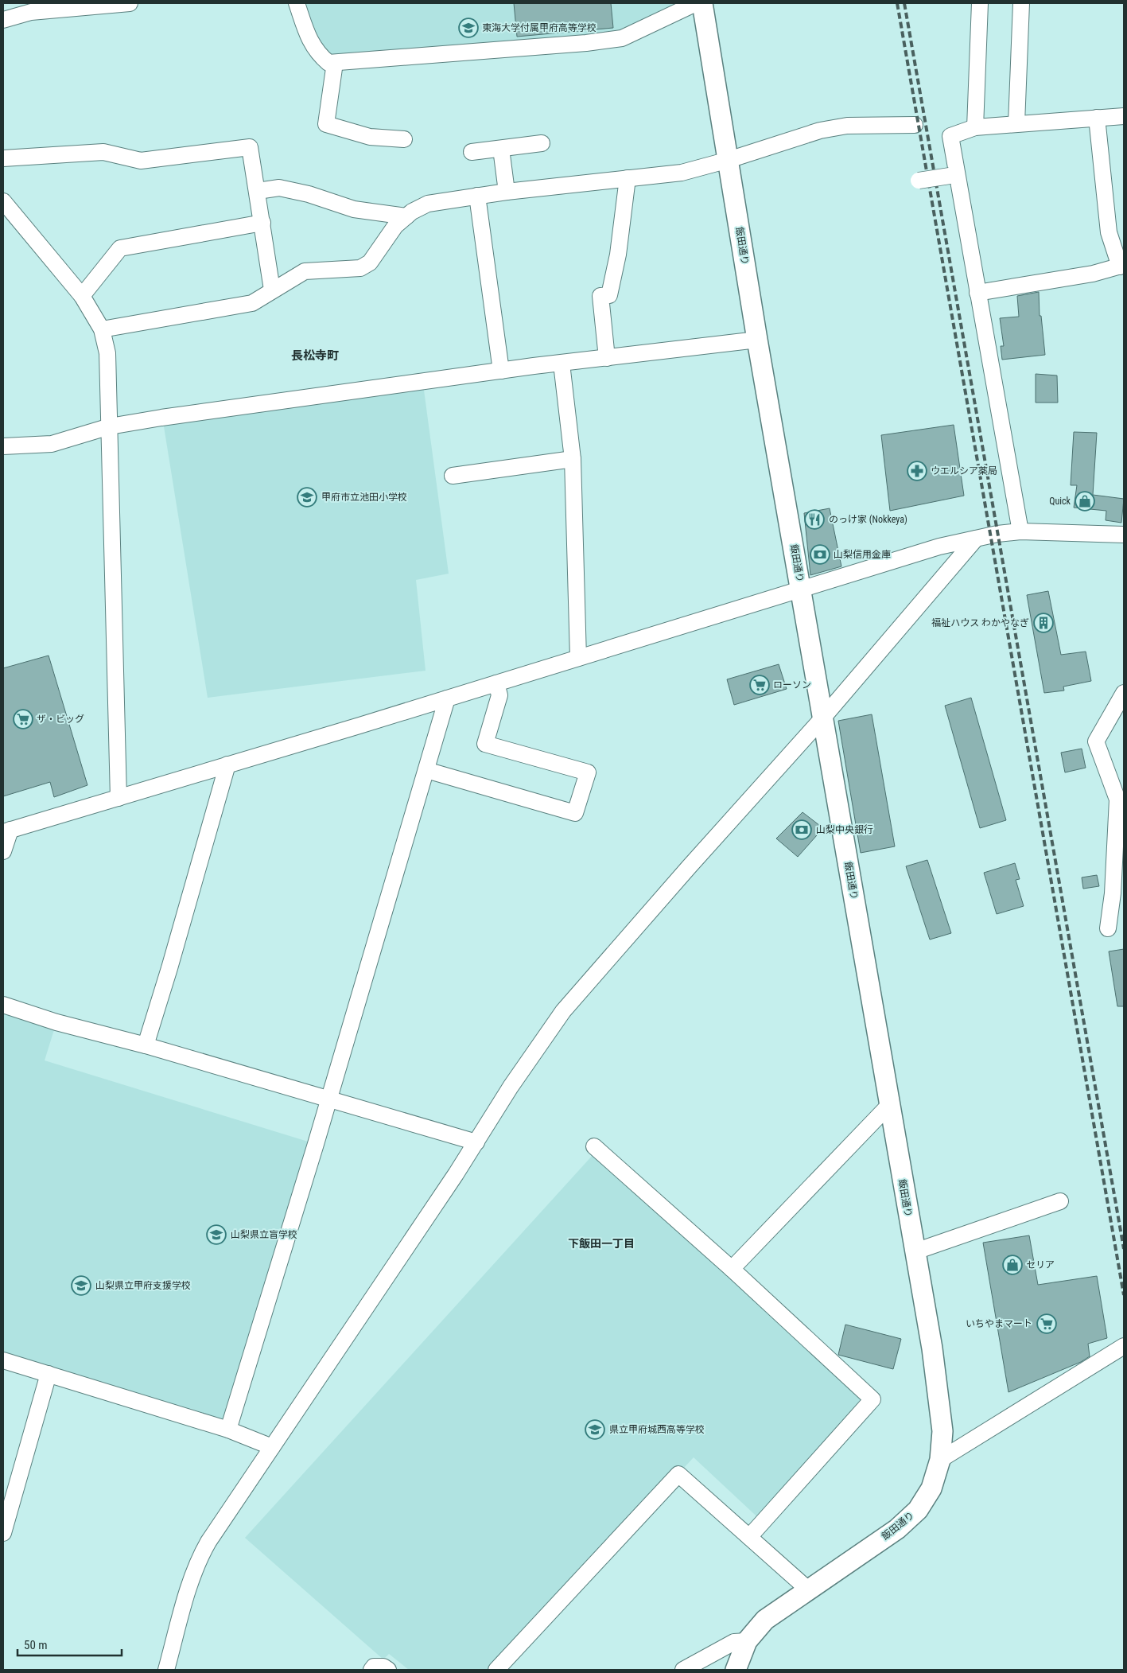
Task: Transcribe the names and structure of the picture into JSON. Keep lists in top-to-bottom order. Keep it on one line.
{"streets":{"main road":["飯田通り"]},"districts":["長松寺町","下飯田一丁目"],"places":{"school or university":["東海大学付属甲府高等学校","甲府市立池田小学校","山梨県立盲学校","山梨県立甲府支援学校","県立甲府城西高等学校"],"pharmacy":["ウエルシア薬局"],"shop":["Quick","セリア"],"restaurant":["のっけ家 (Nokkeya)"],"bank":["山梨信用金庫","山梨中央銀行"],"building":["福祉ハウス わかやなぎ"],"supermarket":["ローソン","ザ・ビッグ","いちやまマート"]},"scale_bar":"50 m"}
